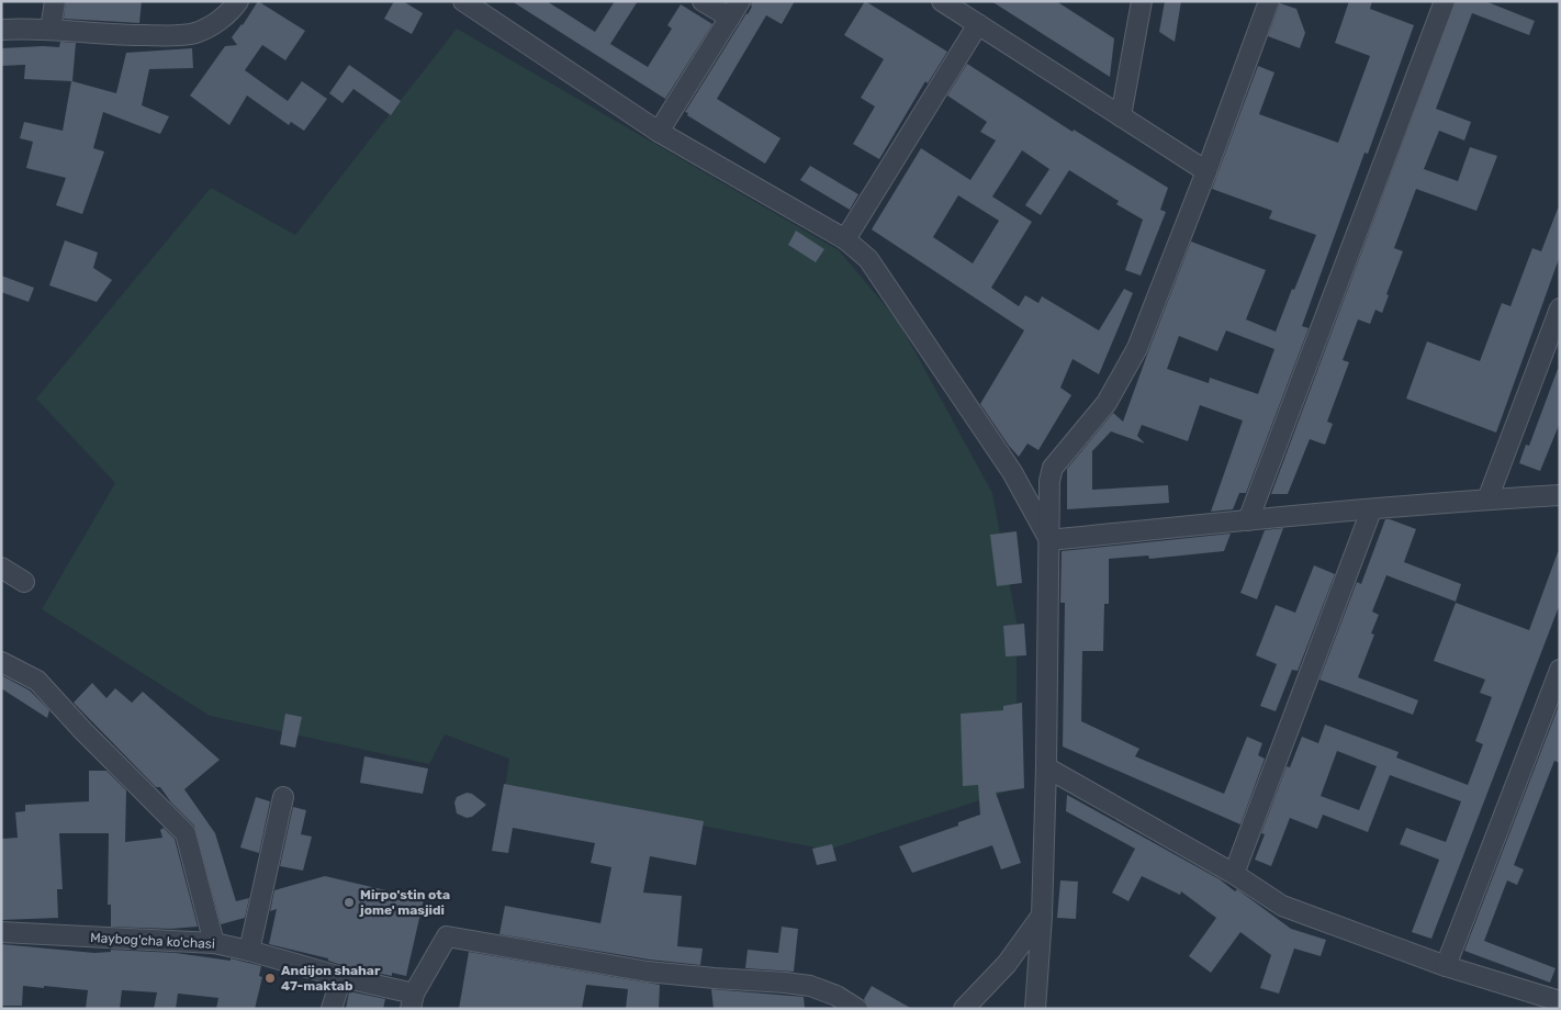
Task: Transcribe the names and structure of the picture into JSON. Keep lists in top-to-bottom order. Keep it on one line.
{"streets":{"street":["Maybog'cha ko'chasi"]},"places":["Mirpo'stin ota jome' masjidi","Andijon shahar 47-maktab"]}
